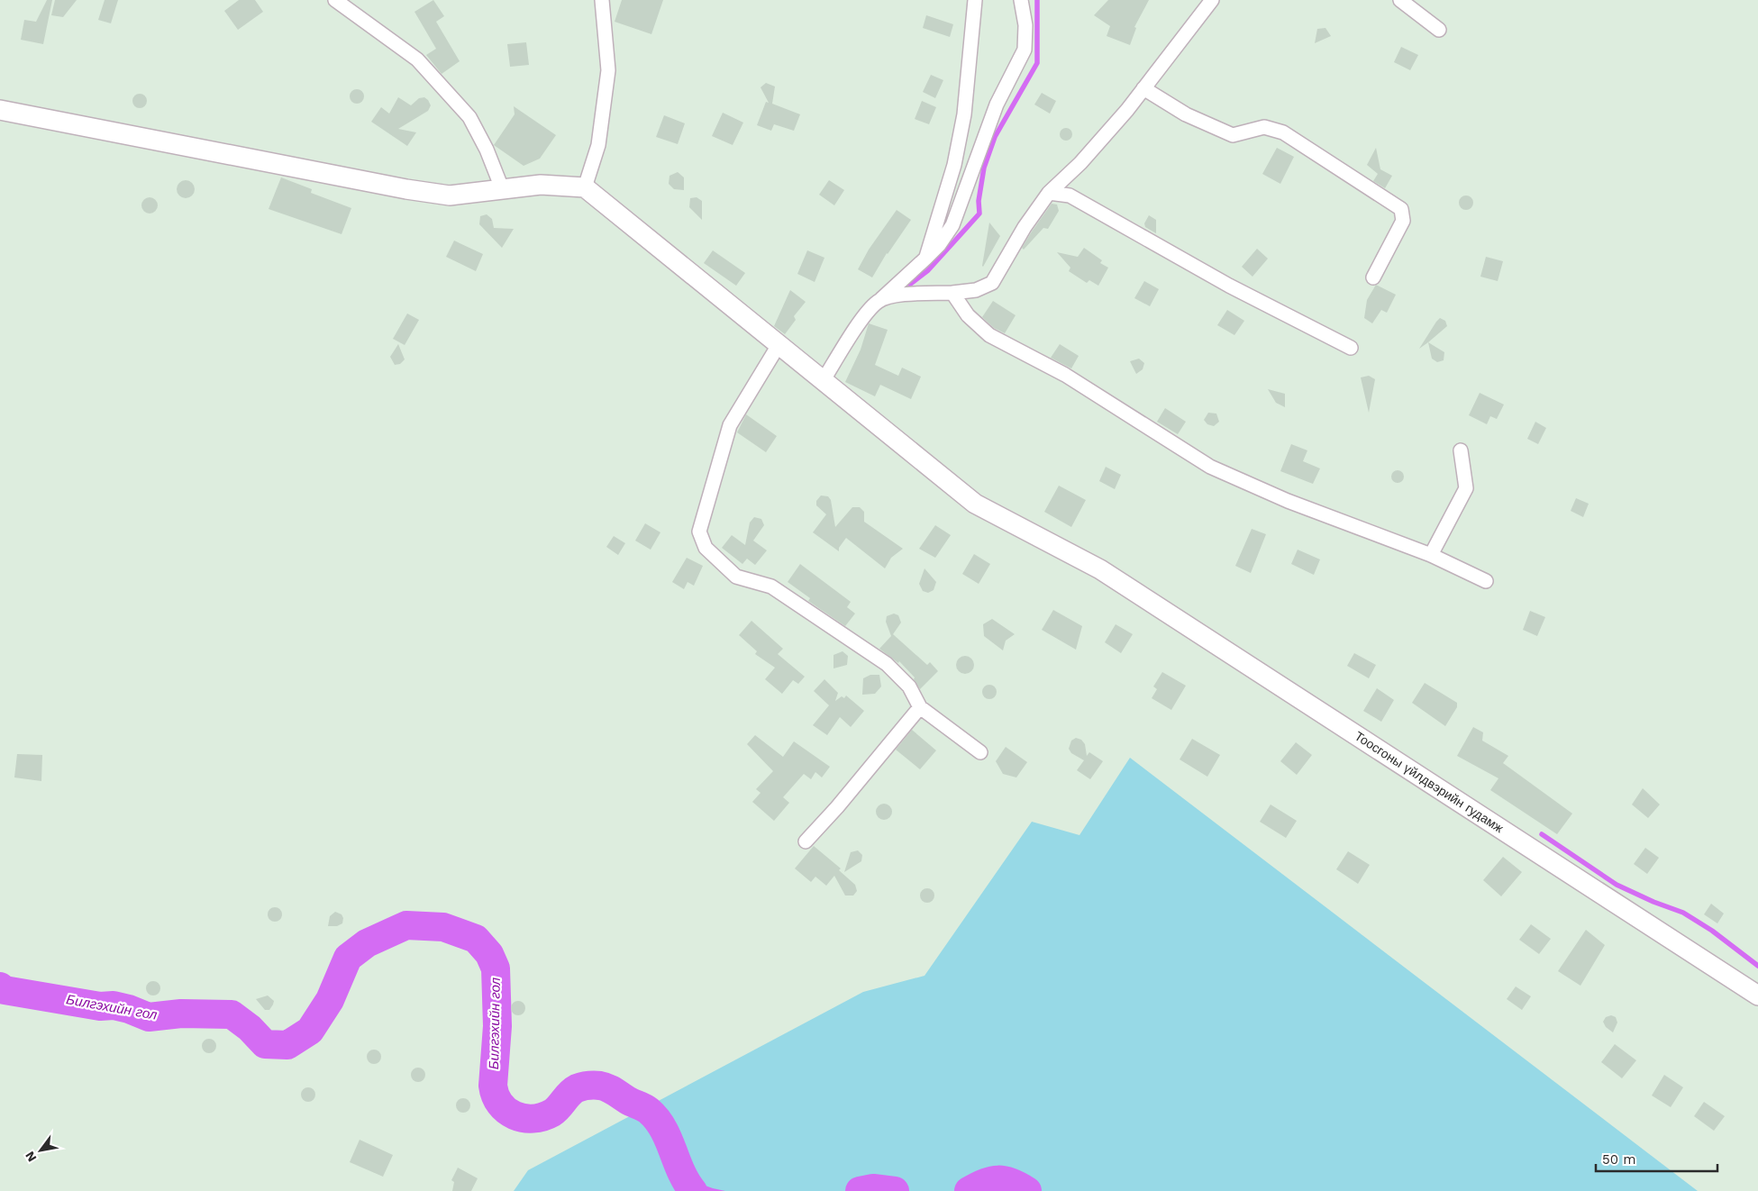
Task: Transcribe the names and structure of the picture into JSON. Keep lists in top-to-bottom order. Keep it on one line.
{"streets":{"main road":["Тоосгоны үйлдвэрийн гудамж"]},"water":["Билгэхийн гол"],"scale_bar":"50 m","north":"bottom left"}
